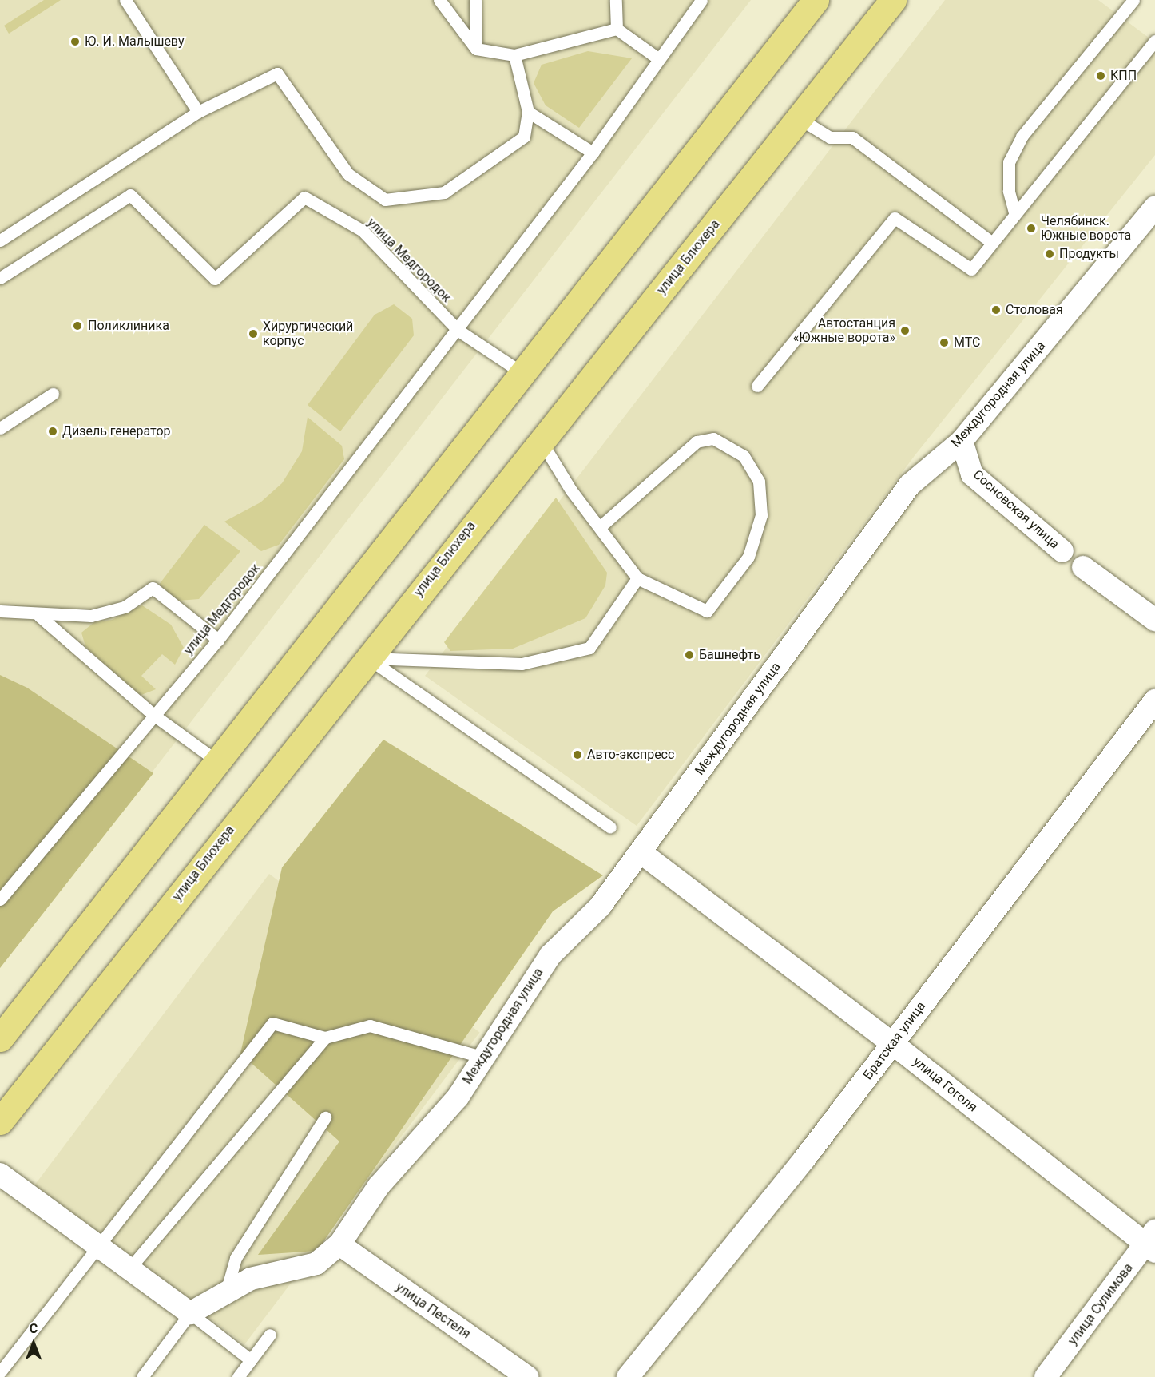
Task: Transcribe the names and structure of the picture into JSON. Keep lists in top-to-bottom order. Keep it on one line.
{"streets":{"main road":["улица Блюхера"],"street":["Междугородная улица","Сосновская улица","Братская улица","улица Гоголя","улица Сулимова","улица Пестеля"],"lane":["улица Медгородок"]},"crossings":[["Междугородная улица","Сосновская улица"],["Междугородная улица","улица Гоголя"],["Междугородная улица","улица Пестеля"],["Братская улица","улица Гоголя"],["улица Гоголя","улица Сулимова"]],"places":["Ю. И. Малышеву","КПП","Челябинск. Южные ворота","Продукты","Столовая","Поликлиника","Автостанция «Южные ворота»","Хирургический корпус","МТС","Дизель генератор","Башнефть","Авто-экспресс"],"north":"top"}
